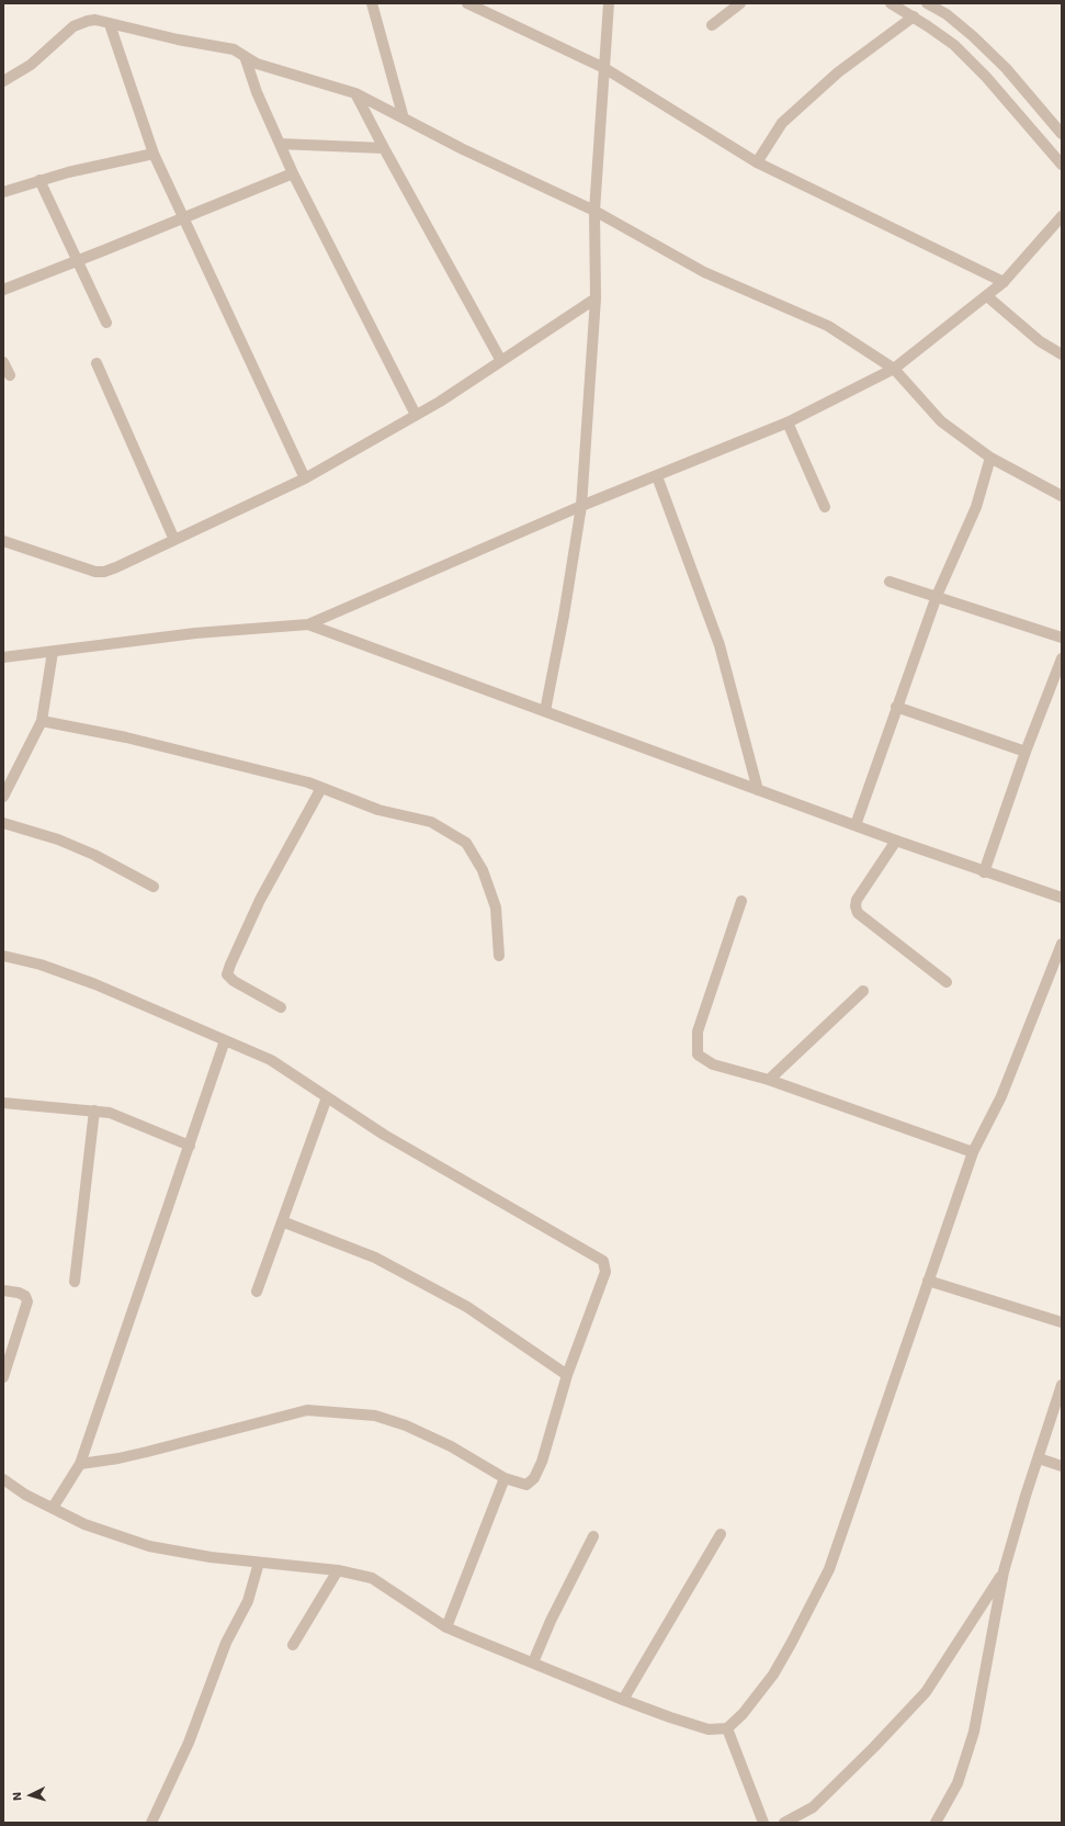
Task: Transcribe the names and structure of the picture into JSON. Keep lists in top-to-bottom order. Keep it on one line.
{"north":"left"}
